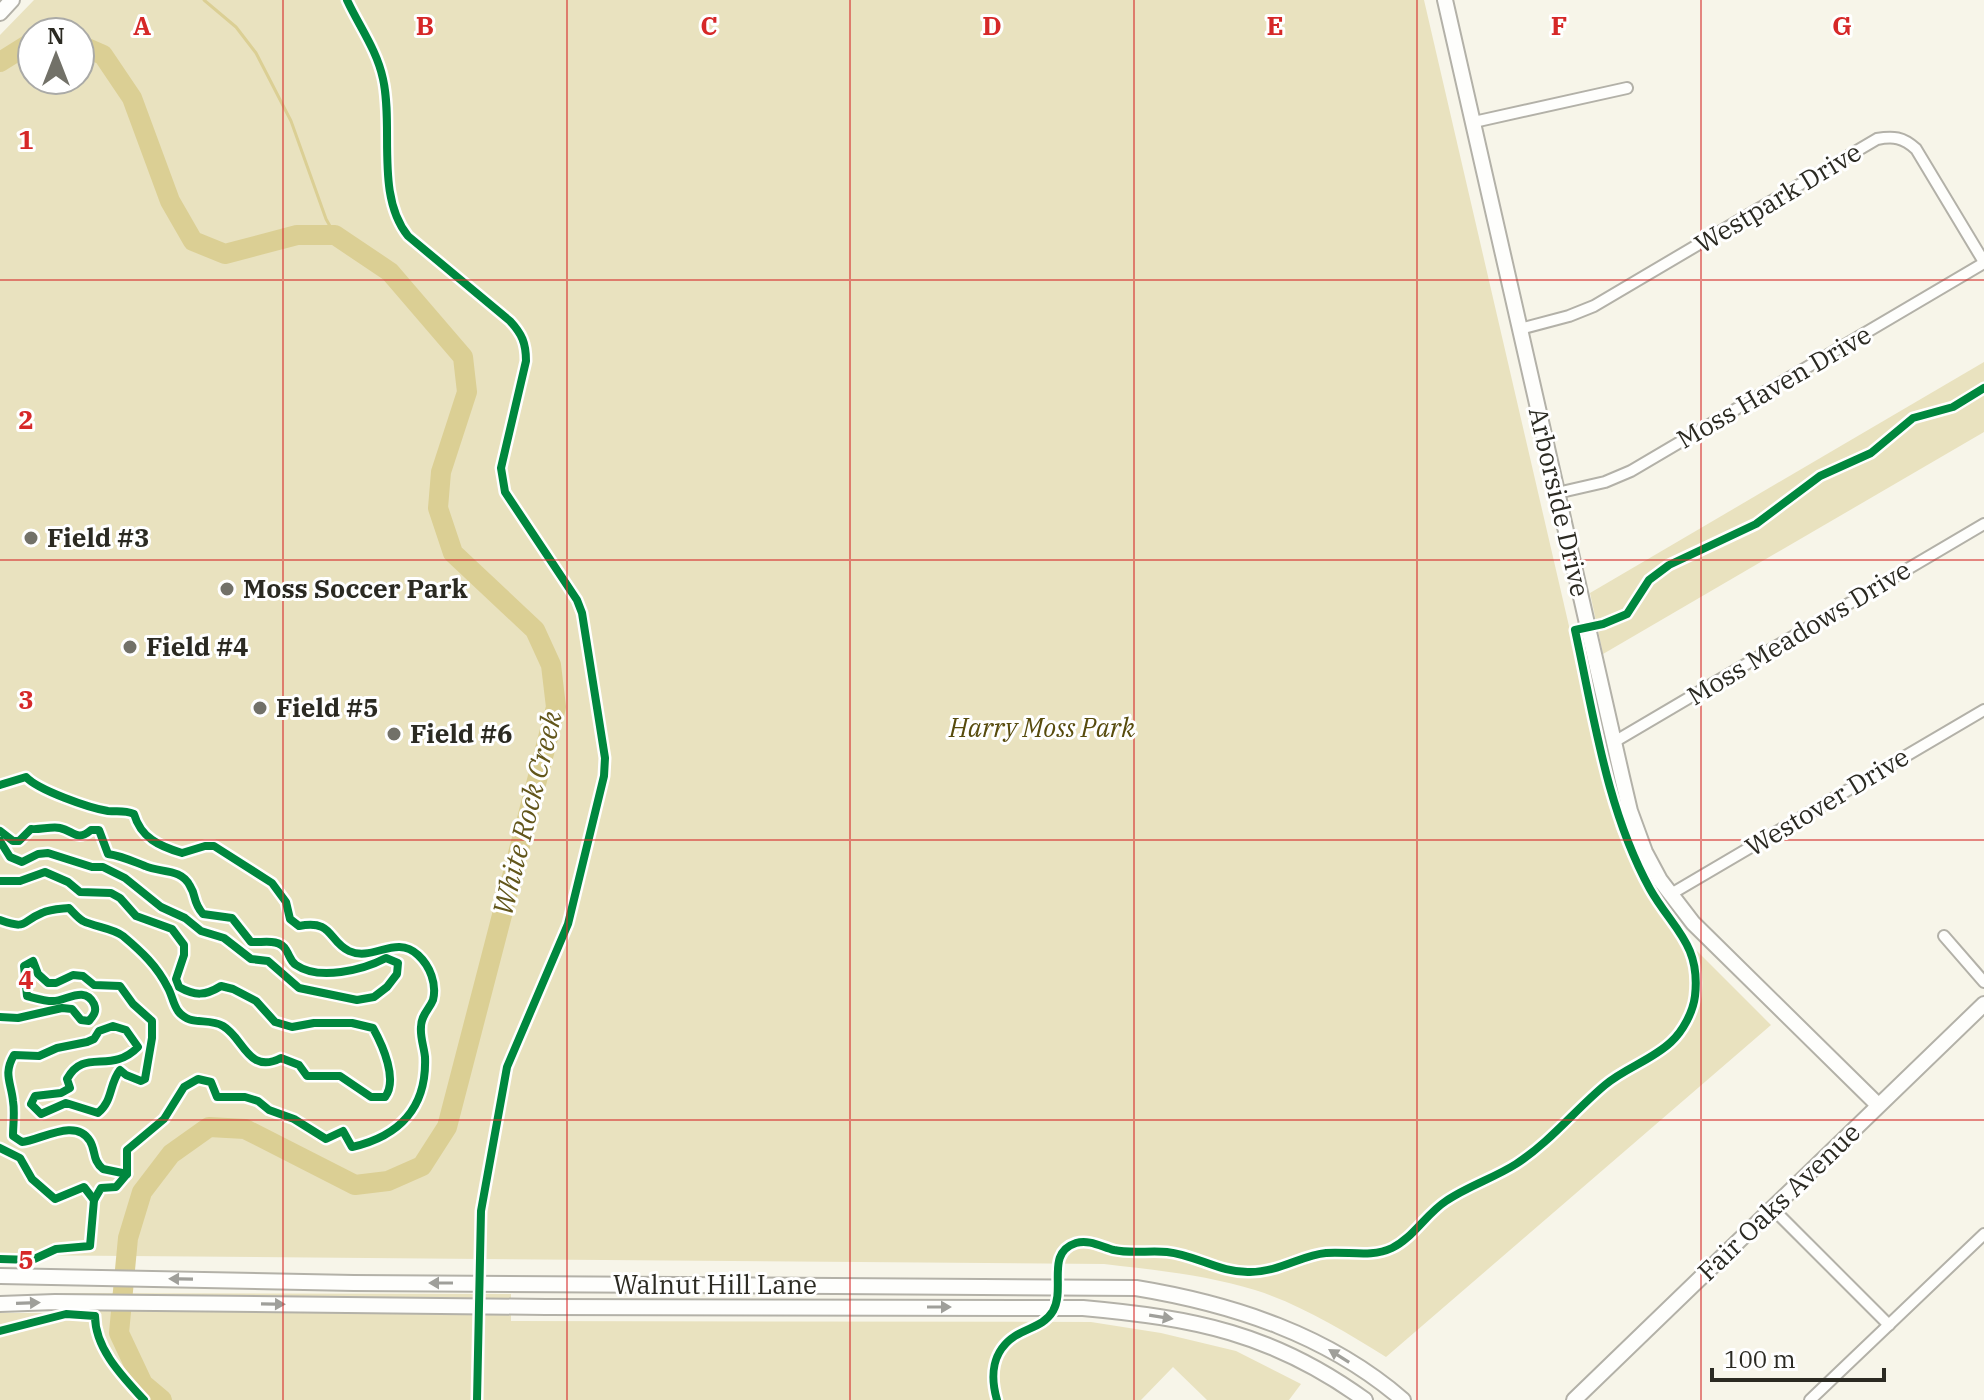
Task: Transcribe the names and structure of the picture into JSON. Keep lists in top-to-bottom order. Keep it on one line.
{"streets":{"main road":["Arborside Drive","Fair Oaks Avenue","Walnut Hill Lane"],"street":["Westpark Drive","Moss Haven Drive","Moss Meadows Drive","Westover Drive"]},"crossings":[["Westpark Drive","Moss Haven Drive"],["Westpark Drive","Arborside Drive"],["Moss Haven Drive","Arborside Drive"],["Arborside Drive","Moss Meadows Drive"],["Arborside Drive","Westover Drive"],["Arborside Drive","Fair Oaks Avenue"]],"water":["White Rock Creek"],"parks":["Harry Moss Park"],"places":["Field #3","Moss Soccer Park","Field #4","Field #5","Field #6"],"scale_bar":"100 m","north":"top","grid":{"columns":["A","B","C","D","E","F","G"],"rows":["1","2","3","4","5"]}}
